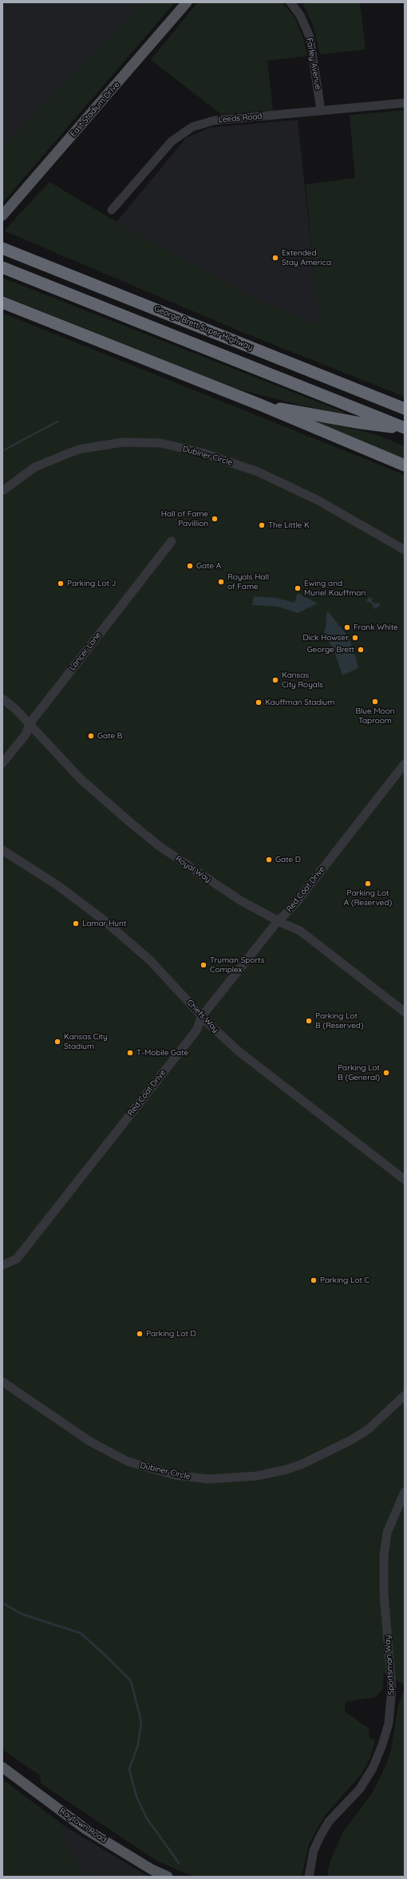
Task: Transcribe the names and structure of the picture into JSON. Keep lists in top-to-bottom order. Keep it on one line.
{"streets":{"highway":["George Brett Super Highway"],"main road":["East Stadium Drive","Raytown Road"],"street":["Farley Avenue","Leeds Road","Dubiner Circle","Lancer Lane","Royal Way","Red Coat Drive","Chiefs Way","Sportsman Way"]},"crossings":[["Farley Avenue","Leeds Road"],["Lancer Lane","Royal Way"],["Royal Way","Red Coat Drive"],["Red Coat Drive","Chiefs Way"]],"places":["Extended Stay America","Hall of Fame Pavillion","The Little K","Gate A","Royals Hall of Fame","Parking Lot J","Ewing and Muriel Kauffman","Frank White","Dick Howser","George Brett","Kansas City Royals","Blue Moon Taproom","Kauffman Stadium","Gate B","Gate D","Parking Lot A (Reserved)","Lamar Hunt","Truman Sports Complex","Parking Lot B (Reserved)","Kansas City Stadium","T-Mobile Gate","Parking Lot B (General)","Parking Lot C","Parking Lot D"]}
